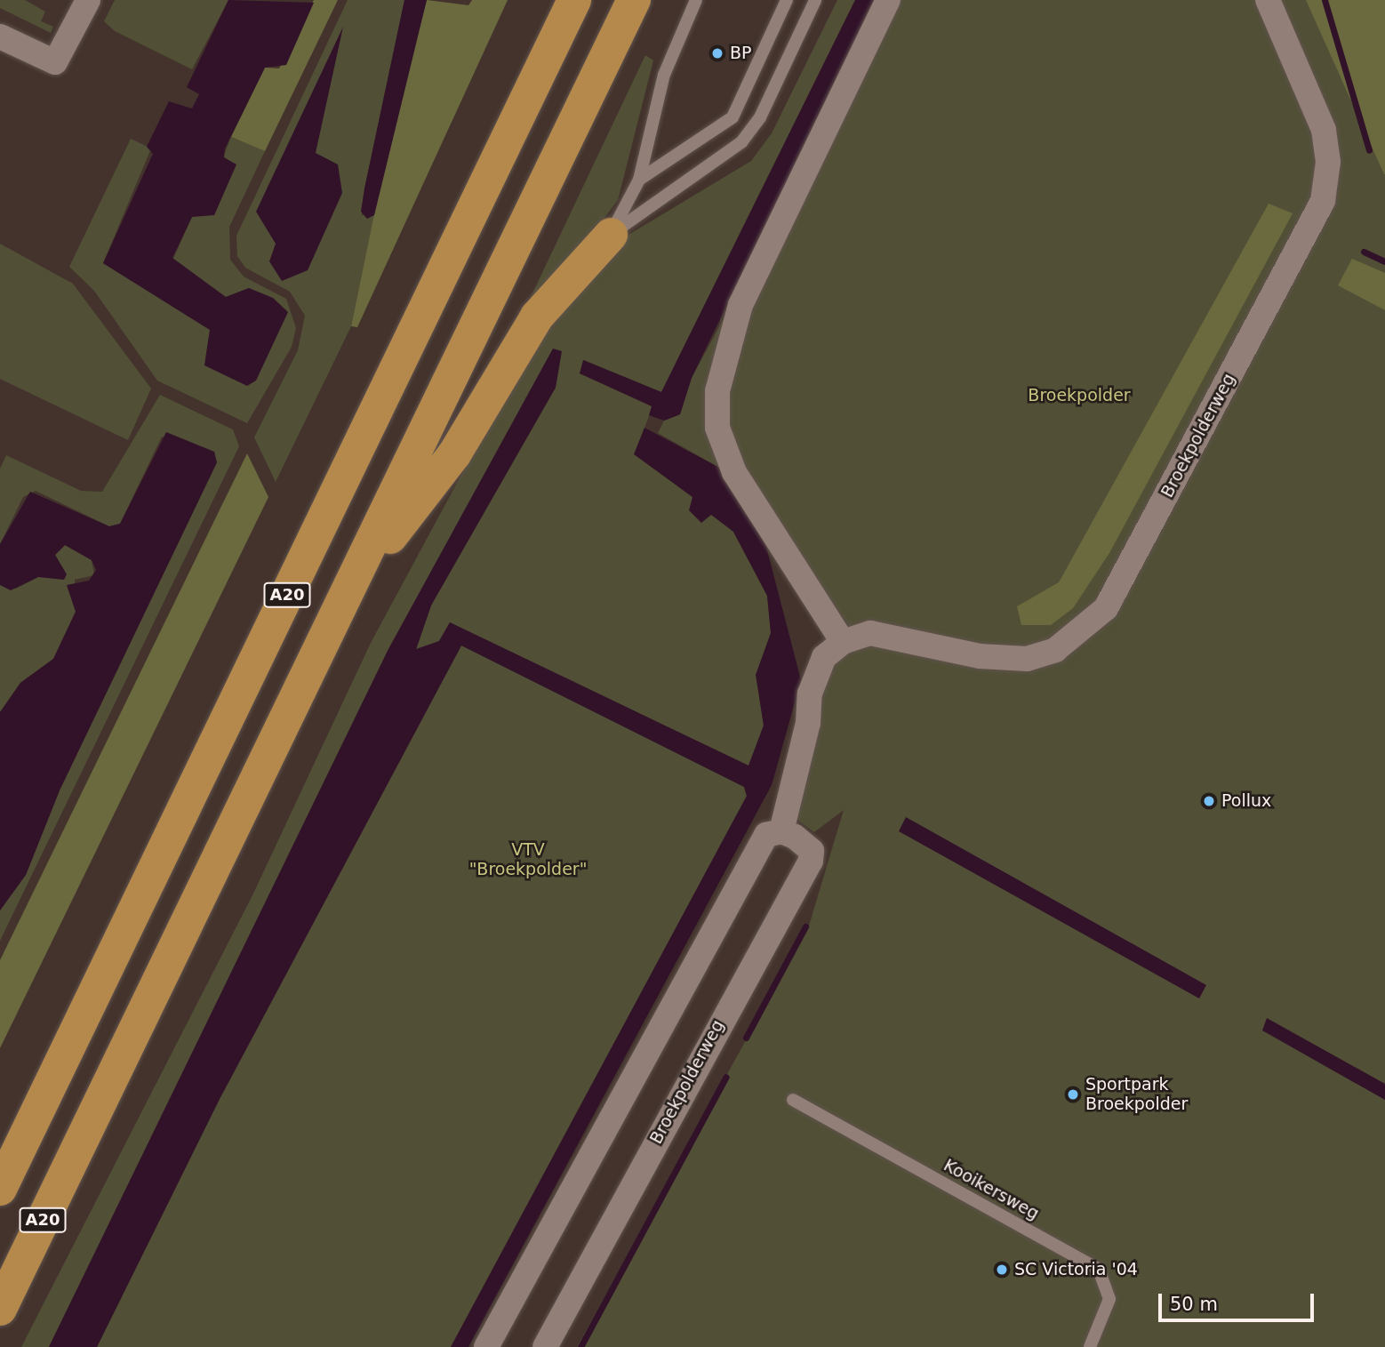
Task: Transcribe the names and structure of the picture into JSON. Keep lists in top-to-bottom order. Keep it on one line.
{"streets":{"highway":["A20"],"street":["Broekpolderweg"],"lane":["Kooikersweg"]},"parks":["Broekpolder","VTV \"Broekpolder\""],"places":["BP","Pollux","Sportpark Broekpolder","SC Victoria '04"],"scale_bar":"50 m"}
